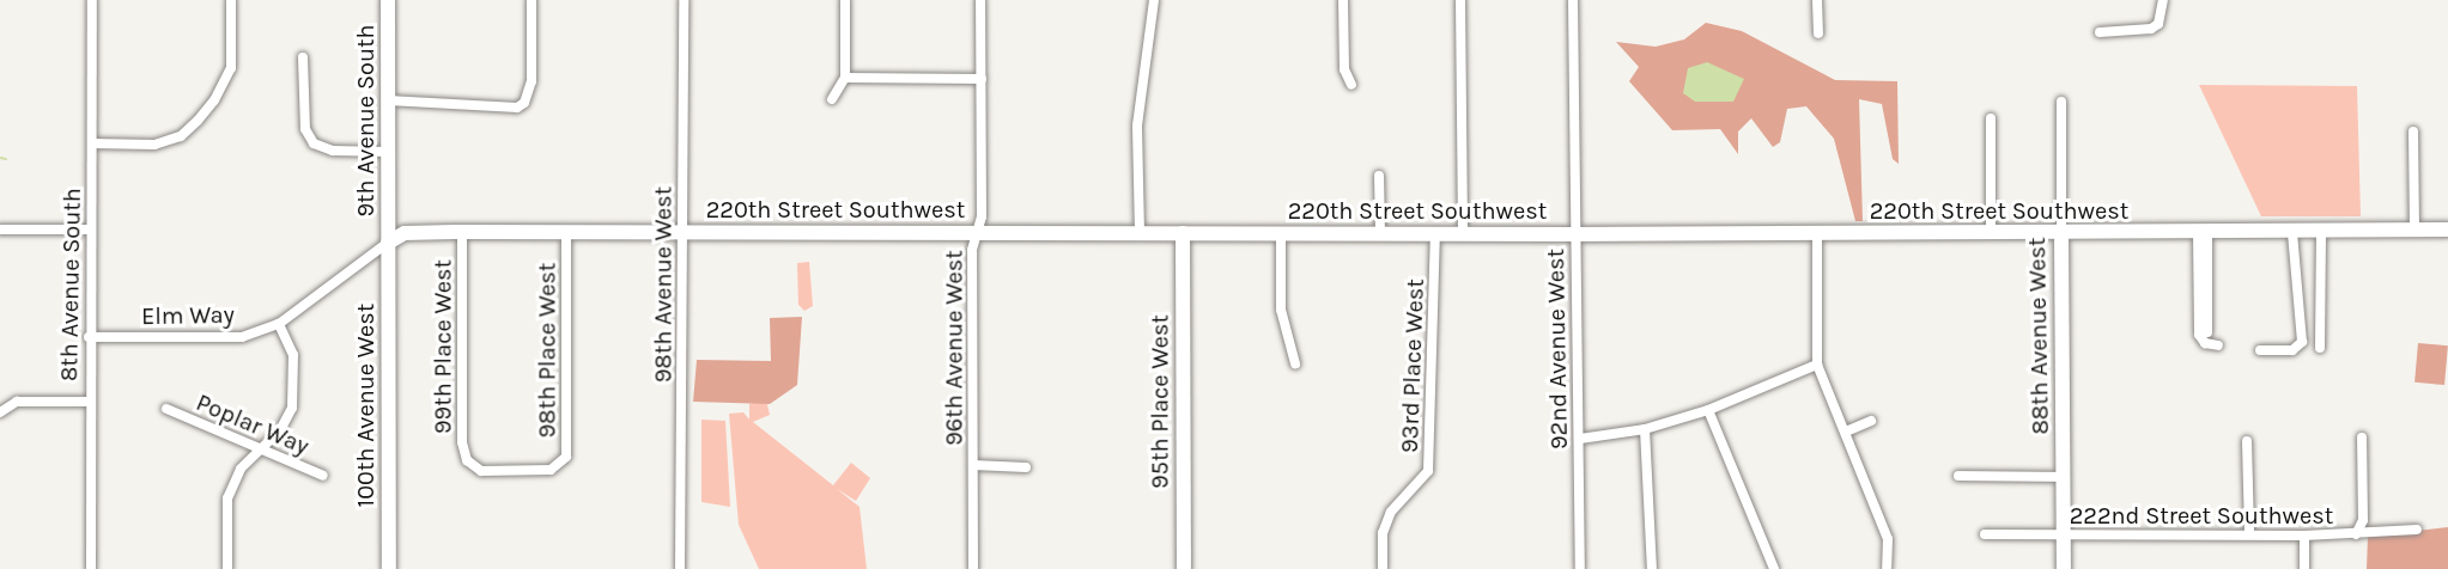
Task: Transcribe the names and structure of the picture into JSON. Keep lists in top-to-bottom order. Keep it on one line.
{"streets":{"main road":["9th Avenue South","220th Street Southwest","88th Avenue West","95th Place West","100th Avenue West"],"street":["8th Avenue South","98th Avenue West","Elm Way","99th Place West","96th Avenue West","92nd Avenue West","98th Place West","93rd Place West","Poplar Way","222nd Street Southwest"]},"crossings":[["9th Avenue South","220th Street Southwest"],["9th Avenue South","Elm Way"],["9th Avenue South","100th Avenue West"],["220th Street Southwest","98th Avenue West"],["220th Street Southwest","Elm Way"],["220th Street Southwest","88th Avenue West"],["220th Street Southwest","99th Place West"],["220th Street Southwest","96th Avenue West"],["220th Street Southwest","92nd Avenue West"],["220th Street Southwest","98th Place West"],["220th Street Southwest","93rd Place West"],["220th Street Southwest","95th Place West"],["220th Street Southwest","100th Avenue West"],["8th Avenue South","Elm Way"],["Elm Way","100th Avenue West"],["88th Avenue West","222nd Street Southwest"],["99th Place West","98th Place West"]]}
